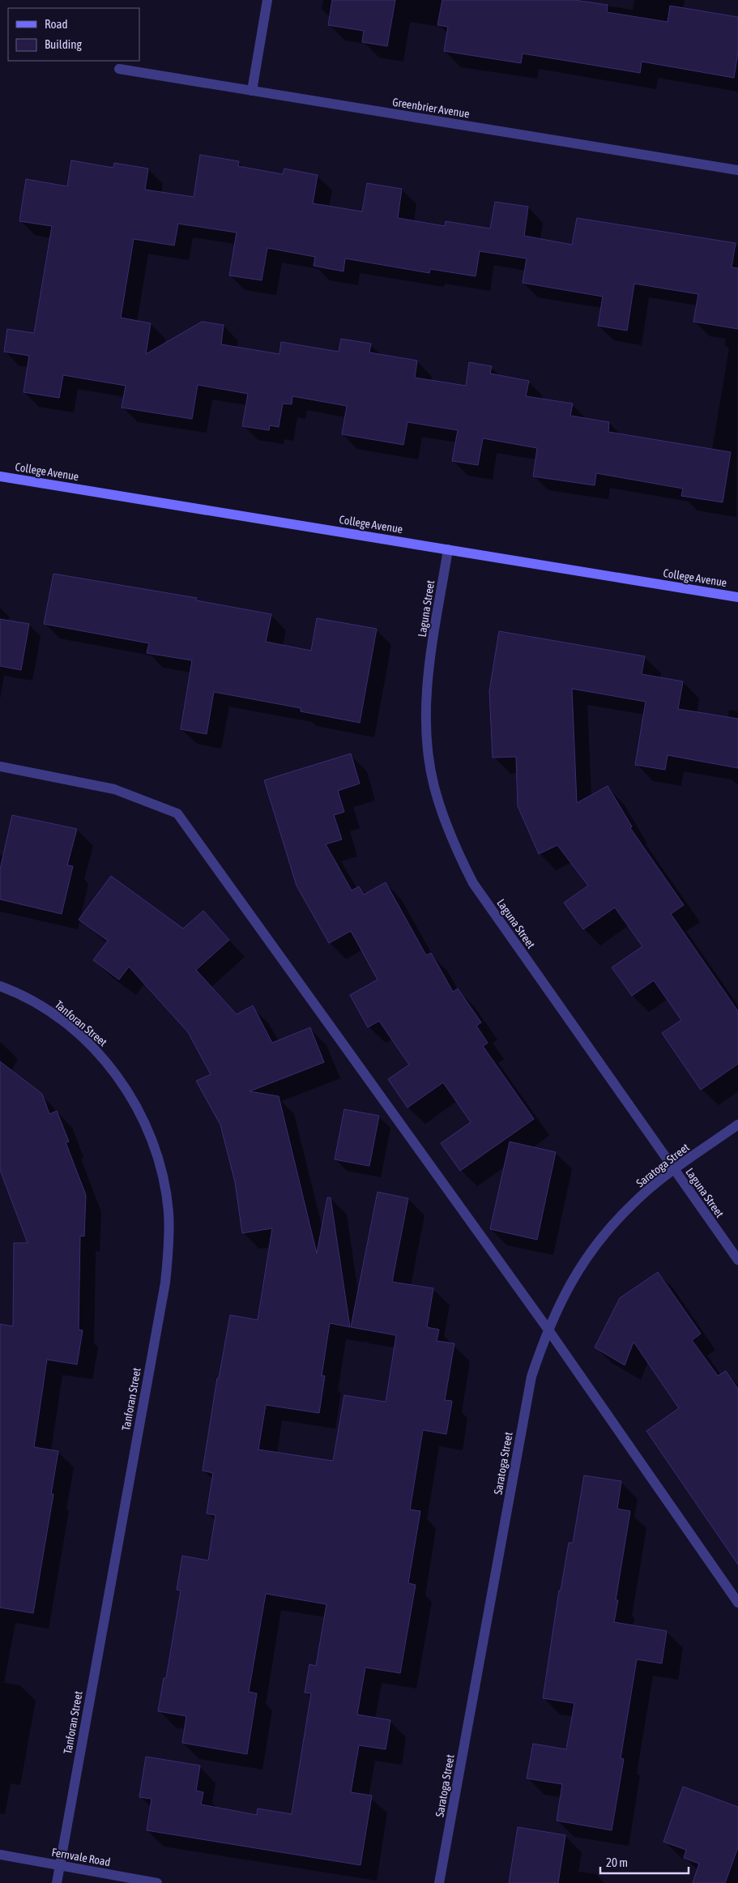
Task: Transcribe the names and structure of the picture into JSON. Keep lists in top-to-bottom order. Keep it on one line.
{"streets":{"street":["Greenbrier Avenue","College Avenue","Laguna Street","Tanforan Street","Saratoga Street","Fernvale Road"]},"crossings":[["College Avenue","Laguna Street"],["Laguna Street","Saratoga Street"],["Tanforan Street","Fernvale Road"]],"legend":["Road","Building"],"scale_bar":"20 m"}
